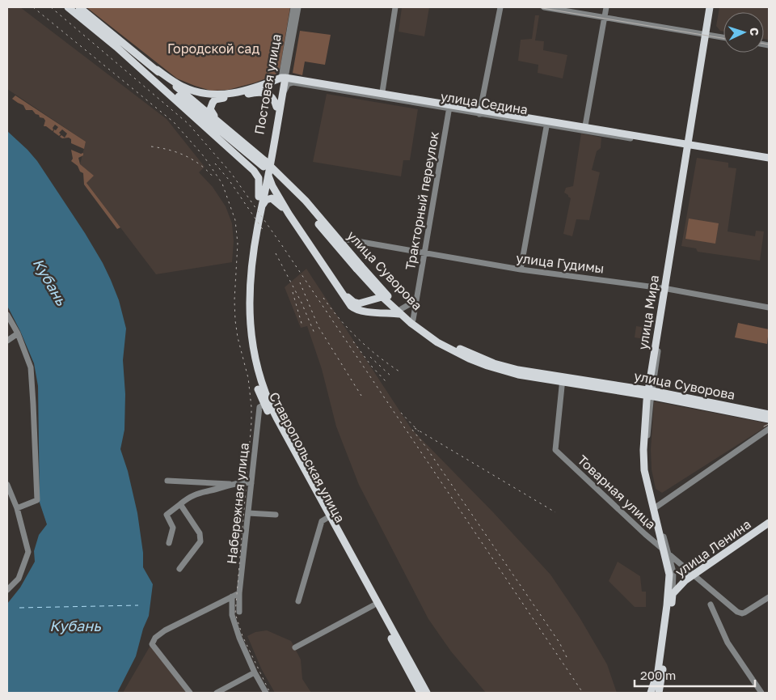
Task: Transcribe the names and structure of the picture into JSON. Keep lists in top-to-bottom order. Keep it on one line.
{"streets":{"main road":["Постовая улица","улица Седина","улица Суворова","улица Мира","Ставропольская улица","улица Ленина"],"street":["Тракторный переулок","улица Гудимы","Товарная улица","Набережная улица"]},"crossings":[["Постовая улица","улица Седина"],["Постовая улица","Ставропольская улица"],["улица Седина","Тракторный переулок"],["улица Седина","улица Мира"],["Тракторный переулок","улица Гудимы"],["Тракторный переулок","улица Суворова"],["улица Гудимы","улица Мира"],["улица Суворова","улица Мира"],["улица Суворова","Ставропольская улица"],["улица Суворова","Товарная улица"],["улица Мира","Товарная улица"],["улица Мира","улица Ленина"],["Ставропольская улица","Набережная улица"],["Товарная улица","улица Ленина"]],"water":["Кубань"],"parks":["Городской сад"],"scale_bar":"200 m","north":"right"}
